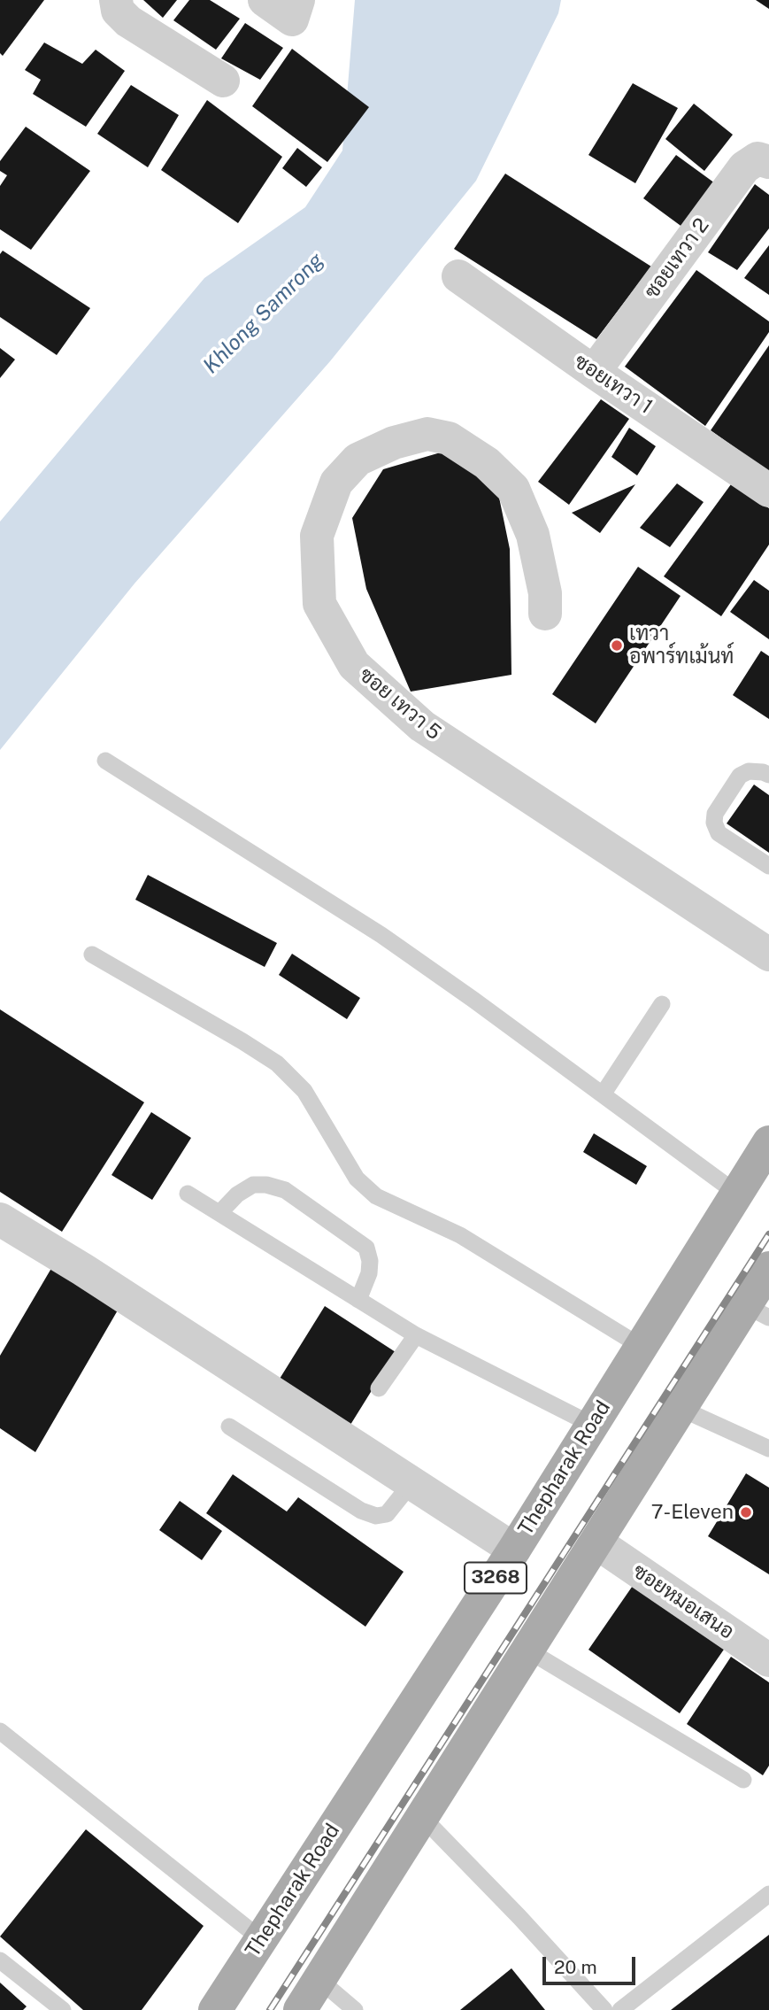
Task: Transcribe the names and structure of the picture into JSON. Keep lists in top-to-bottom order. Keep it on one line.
{"streets":{"main road":["Thepharak Road","3268"],"street":["ซอยเทวา 2","ซอยเทวา 1","ซอย เทวา 5","ซอยหมอเสนอ"]},"crossings":[["ซอยเทวา 2","ซอยเทวา 1"]],"water":["Khlong Samrong"],"places":["เทวา อพาร์ทเม้นท์","7-Eleven"],"scale_bar":"20 m"}
